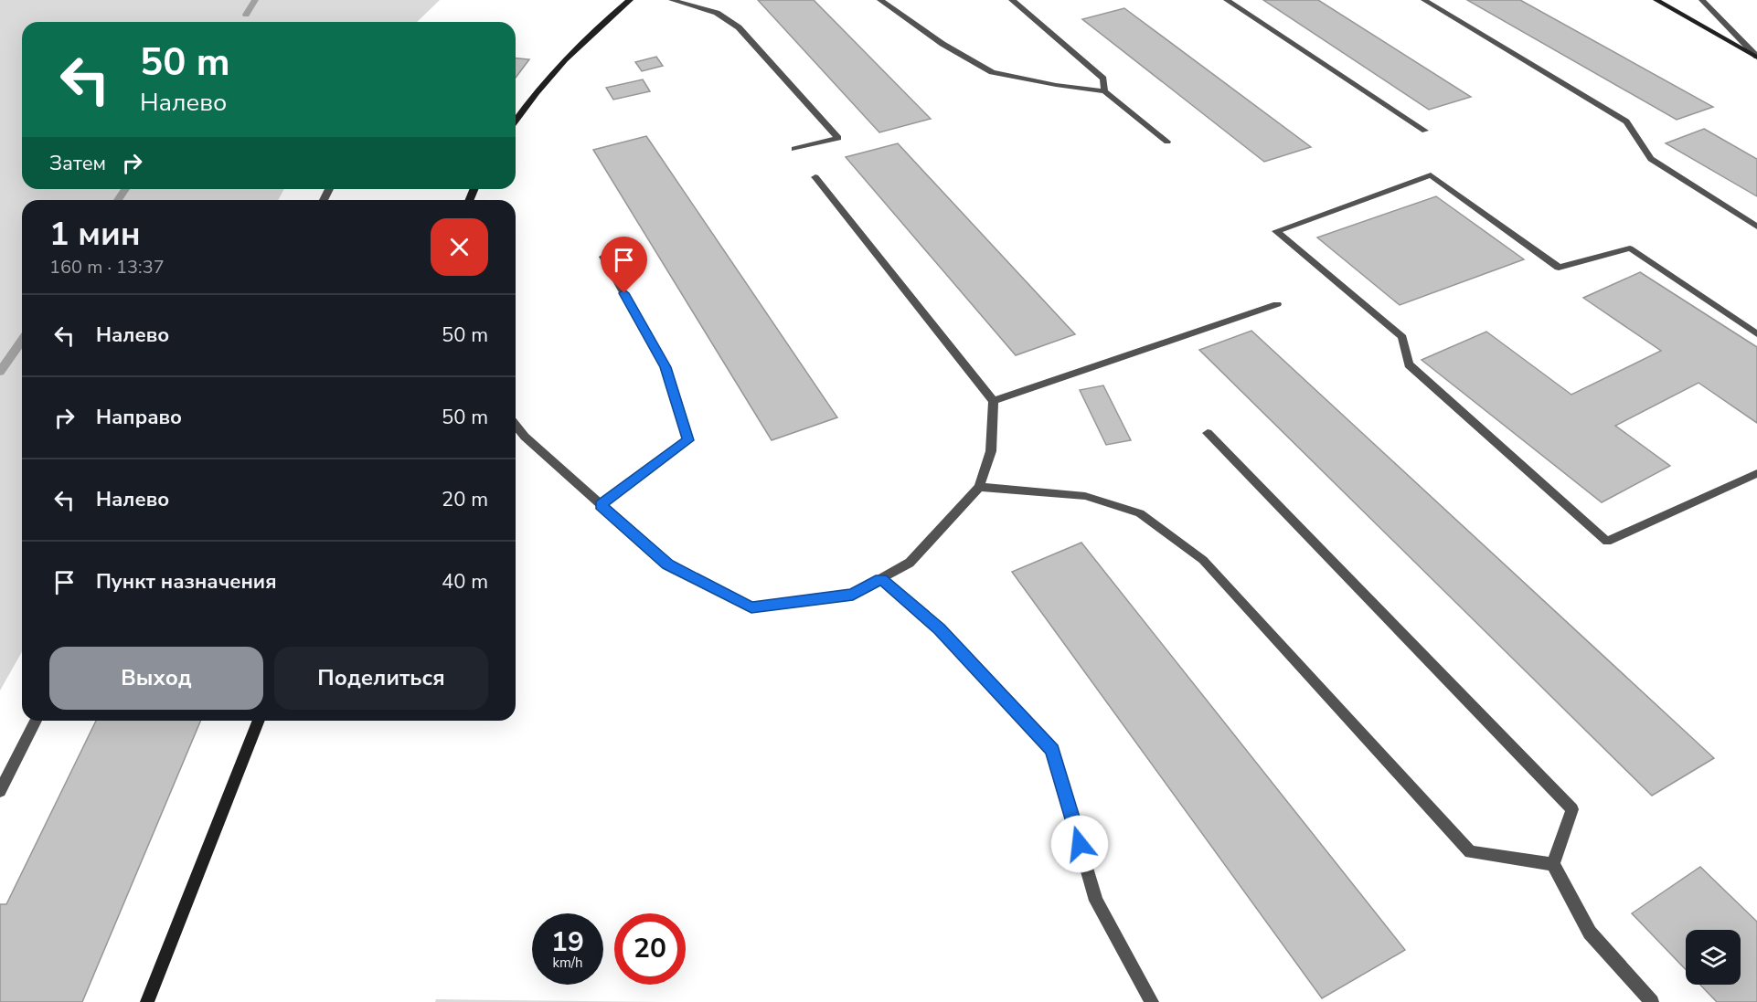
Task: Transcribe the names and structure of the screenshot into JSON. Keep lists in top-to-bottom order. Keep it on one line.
{"page":{"turn":["50 m","Налево"],"then":"Затем","heading":["1 мин","160 m · 13:37"],"list":[{"name":"Налево","value":"50 m"},{"name":"Направо","value":"50 m"},{"name":"Налево","value":"20 m"},{"name":"Пункт назначения","value":"40 m"}],"buttons":["Выход","Поделиться"],"speed":"19 km/h","limit":"20"}}
